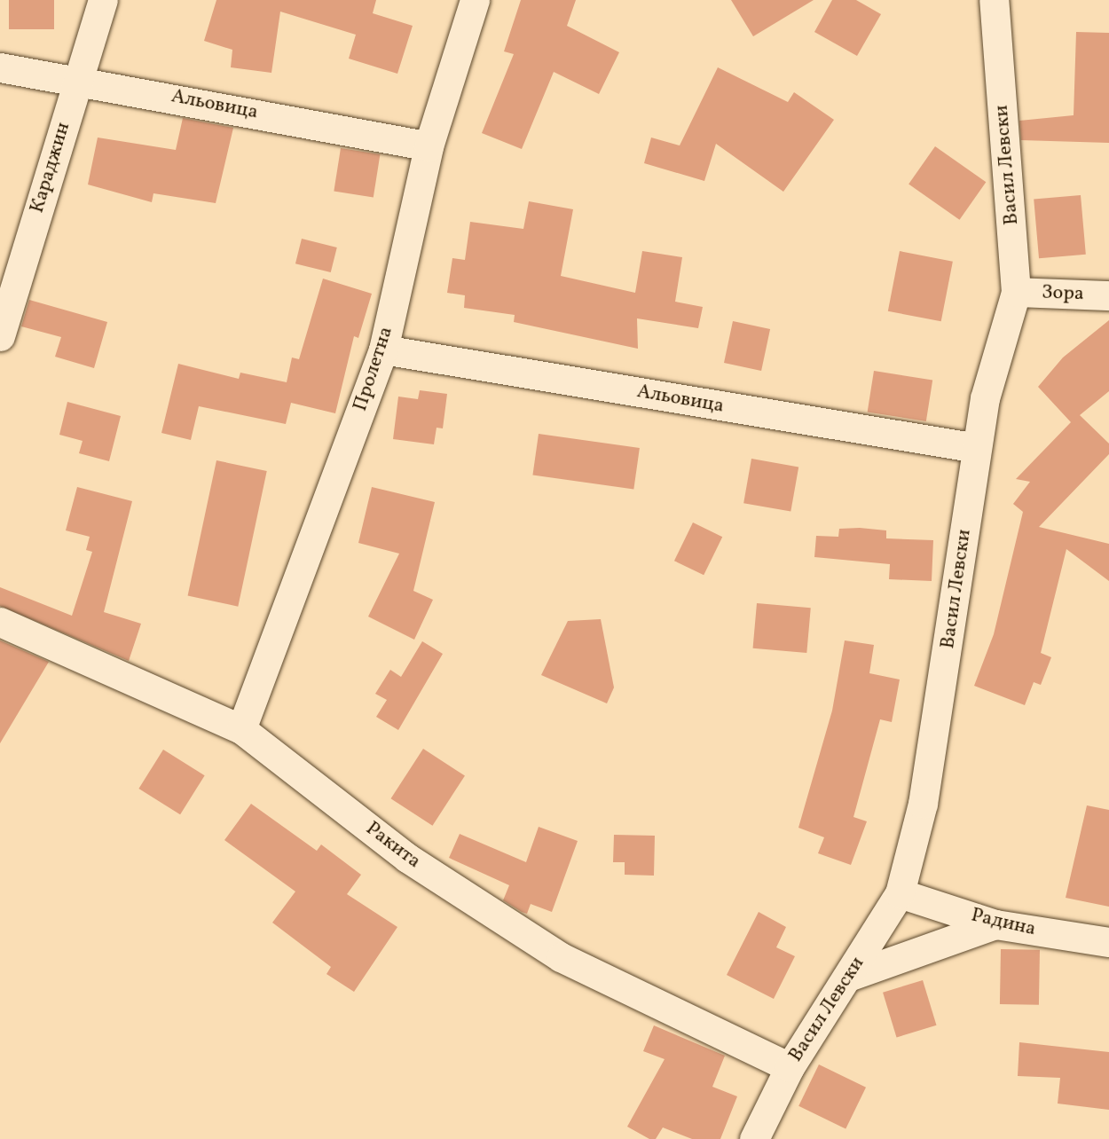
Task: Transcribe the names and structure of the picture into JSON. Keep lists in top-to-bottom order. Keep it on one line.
{"streets":{"street":["Альовица","Васил Левски","Караджин","Зора","Пролетна","Ракита","Радина"]},"crossings":[["Альовица","Васил Левски"],["Альовица","Караджин"],["Альовица","Пролетна"],["Васил Левски","Зора"],["Васил Левски","Ракита"],["Васил Левски","Радина"],["Пролетна","Ракита"]]}
